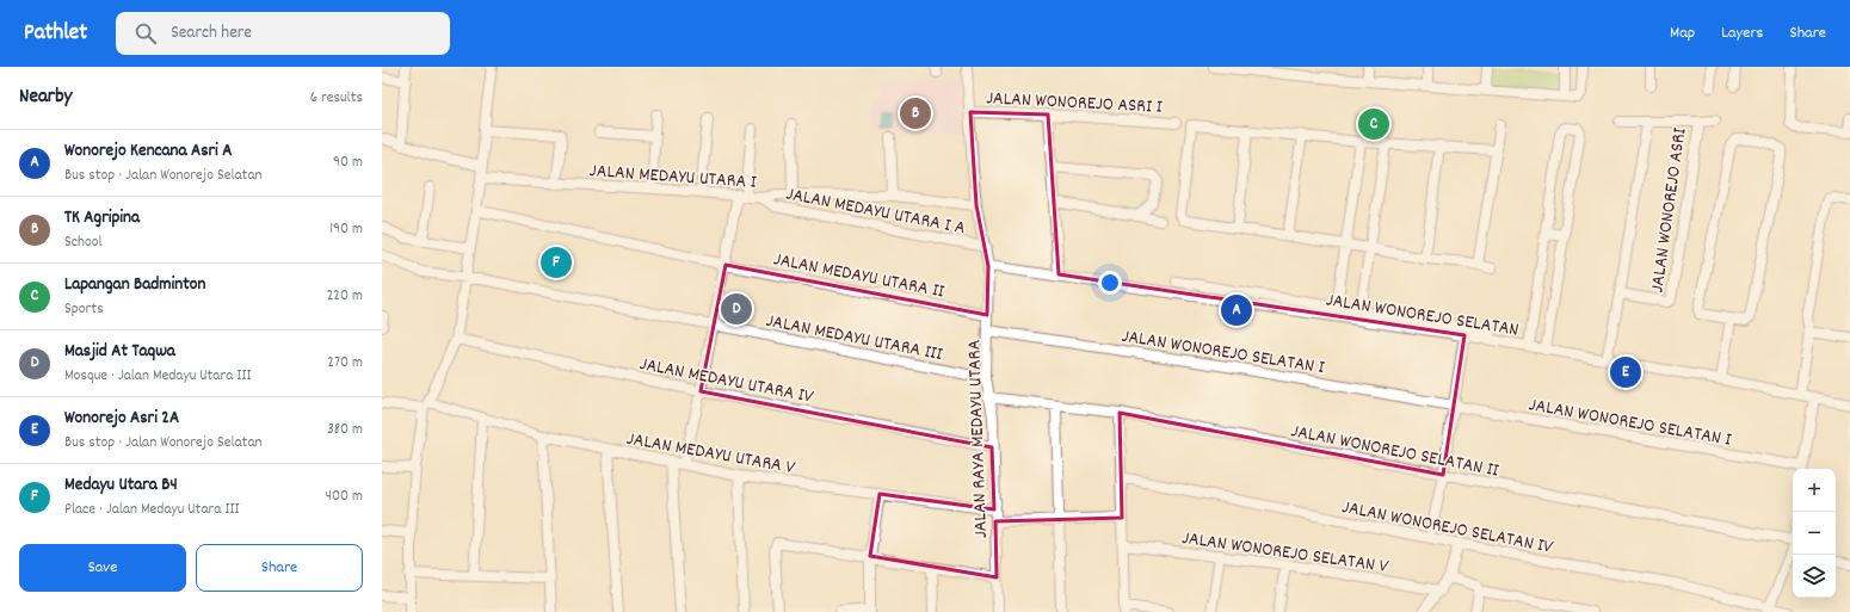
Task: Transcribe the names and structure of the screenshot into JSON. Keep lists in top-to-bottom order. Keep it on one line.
{"streets":{"street":["JALAN WONOREJO ASRI I","JALAN MEDAYU UTARA I","JALAN MEDAYU UTARA I A","JALAN WONOREJO ASRI","JALAN MEDAYU UTARA II","JALAN WONOREJO SELATAN","JALAN MEDAYU UTARA III","JALAN WONOREJO SELATAN I","JALAN MEDAYU UTARA IV","JALAN RAYA MEDAYU UTARA","JALAN WONOREJO SELATAN II","JALAN MEDAYU UTARA V","JALAN WONOREJO SELATAN IV","JALAN WONOREJO SELATAN V"]},"crossings":[["JALAN WONOREJO ASRI I","JALAN RAYA MEDAYU UTARA"],["JALAN MEDAYU UTARA I","JALAN MEDAYU UTARA I A"],["JALAN MEDAYU UTARA I","JALAN RAYA MEDAYU UTARA"],["JALAN MEDAYU UTARA I A","JALAN RAYA MEDAYU UTARA"],["JALAN WONOREJO ASRI","JALAN WONOREJO SELATAN"],["JALAN MEDAYU UTARA II","JALAN RAYA MEDAYU UTARA"],["JALAN WONOREJO SELATAN","JALAN RAYA MEDAYU UTARA"],["JALAN MEDAYU UTARA III","JALAN RAYA MEDAYU UTARA"],["JALAN WONOREJO SELATAN I","JALAN RAYA MEDAYU UTARA"],["JALAN MEDAYU UTARA IV","JALAN RAYA MEDAYU UTARA"],["JALAN RAYA MEDAYU UTARA","JALAN WONOREJO SELATAN II"],["JALAN RAYA MEDAYU UTARA","JALAN MEDAYU UTARA V"]],"page":{"header":"Pathlet","search":"Search here","nav":["Map","Layers","Share"],"heading":["Nearby","6 results"],"pins":["B","C","F","D","A","E"],"list":[{"mark":"A","name":"Wonorejo Kencana Asri A","note":"Bus stop · Jalan Wonorejo Selatan","value":"90 m"},{"mark":"B","name":"TK Agripina","note":"School","value":"190 m"},{"mark":"C","name":"Lapangan Badminton","note":"Sports","value":"220 m"},{"mark":"D","name":"Masjid At Taqwa","note":"Mosque · Jalan Medayu Utara III","value":"270 m"},{"mark":"E","name":"Wonorejo Asri 2A","note":"Bus stop · Jalan Wonorejo Selatan","value":"380 m"},{"mark":"F","name":"Medayu Utara B4","note":"Place · Jalan Medayu Utara III","value":"400 m"}],"map_buttons":["+","−"],"buttons":["Save","Share"]}}
